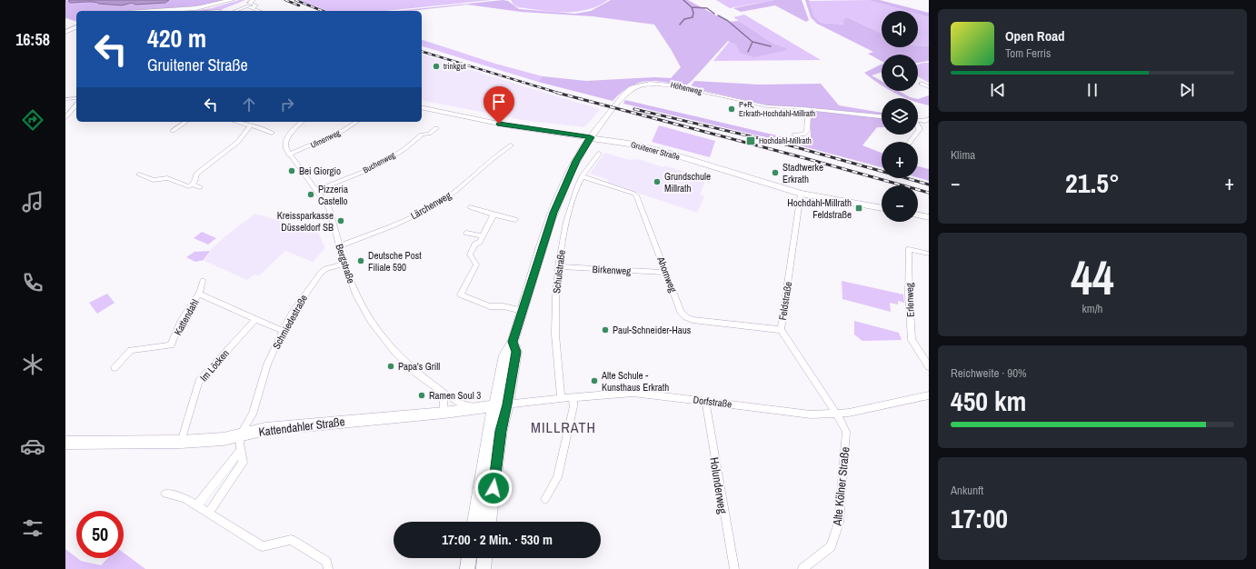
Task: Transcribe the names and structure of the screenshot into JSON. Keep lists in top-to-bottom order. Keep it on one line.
{"streets":{"main road":["Höhenweg","Gruitener Straße","Kattendahler Straße"],"street":["Ulmenweg","Buchenweg","Lärchenweg","Bergstraße","Birkenweg","Schulstraße","Ahornweg","Erlenweg","Feldstraße","Kattendahl","Schmiedestraße","Im Löcken","Dorfstraße","Holunderweg","Alte Kölner Straße"]},"crossings":[["Höhenweg","Gruitener Straße"],["Höhenweg","Dorfstraße"],["Höhenweg","Kattendahler Straße"],["Ulmenweg","Bergstraße"],["Gruitener Straße","Feldstraße"],["Buchenweg","Bergstraße"],["Lärchenweg","Bergstraße"],["Bergstraße","Schmiedestraße"],["Bergstraße","Kattendahler Straße"],["Birkenweg","Schulstraße"],["Birkenweg","Ahornweg"],["Schulstraße","Ahornweg"],["Schulstraße","Dorfstraße"],["Ahornweg","Feldstraße"],["Feldstraße","Dorfstraße"],["Feldstraße","Alte Kölner Straße"],["Kattendahl","Schmiedestraße"],["Kattendahl","Im Löcken"],["Schmiedestraße","Kattendahler Straße"],["Im Löcken","Kattendahler Straße"],["Dorfstraße","Kattendahler Straße"],["Dorfstraße","Holunderweg"],["Dorfstraße","Alte Kölner Straße"]],"districts":["MILLRATH"],"places":{"other":["trinkgut","P+R, Erkrath-Hochdahl-Millrath","Bei Giorgio","Stadtwerke Erkrath","Grundschule Millrath","Pizzeria Castello","Kreissparkasse Düsseldorf SB","Deutsche Post Filiale 590","Paul-Schneider-Haus","Papa's Grill","Alte Schule - Kunsthaus Erkrath","Ramen Soul 3"],"transit":["Hochdahl-Millrath","Hochdahl-Millrath Feldstraße"]},"page":{"tabs":"16:58","map_buttons":["+","−"],"turn":["420 m","Gruitener Straße"],"song":["Open Road","Tom Ferris"],"tile":["Klima",["44","km/h"],["Reichweite · 90%","450 km"],["Ankunft","17:00"]],"heat":["−","21.5°","+"],"limit":"50","trip":"17:00 · 2 Min. · 530 m"}}
